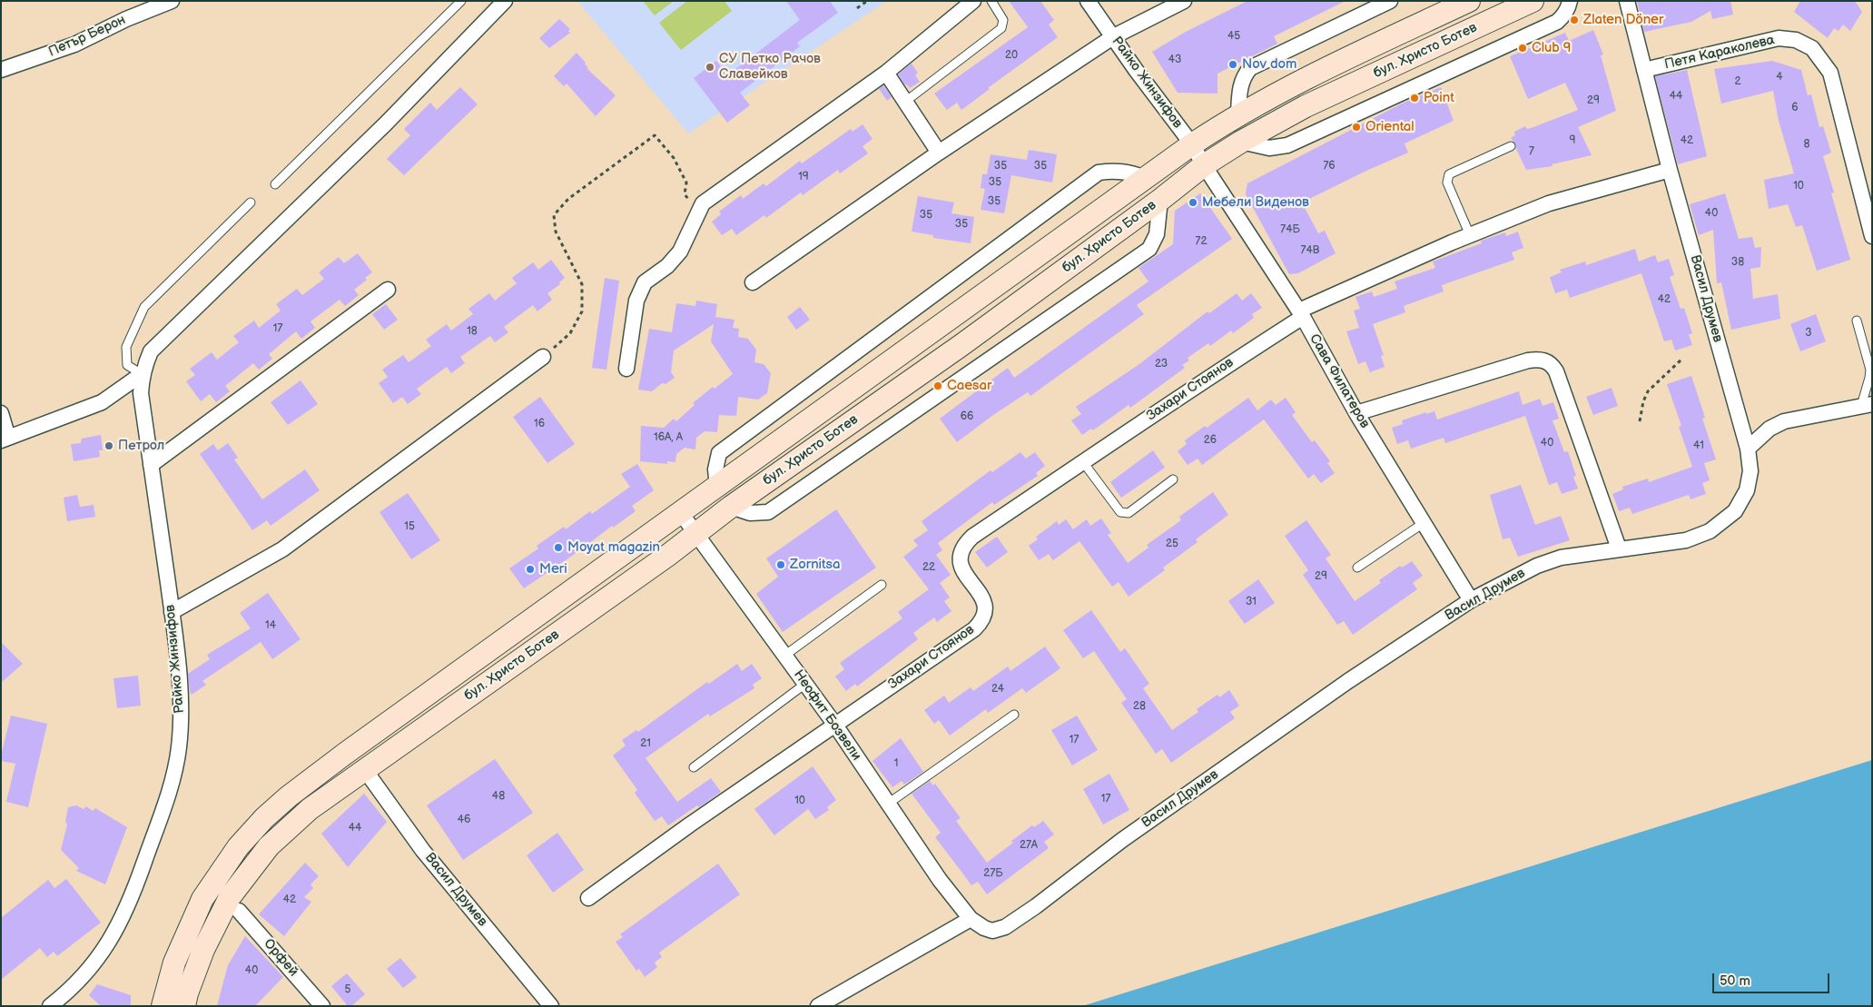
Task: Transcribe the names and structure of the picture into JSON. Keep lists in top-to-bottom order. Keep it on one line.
{"streets":{"main road":["бул. Христо Ботев"],"street":["Петър Берон","Петя Караколева","Райко Жинзифов","Васил Друмев","Сава Филатеров","Захари Стоянов","Неофит Бозвели","Орфей"]},"crossings":[["бул. Христо Ботев","Райко Жинзифов"],["бул. Христо Ботев","Васил Друмев"],["бул. Христо Ботев","Сава Филатеров"],["бул. Христо Ботев","Неофит Бозвели"],["Петя Караколева","Васил Друмев"],["Райко Жинзифов","Сава Филатеров"],["Васил Друмев","Сава Филатеров"],["Васил Друмев","Захари Стоянов"],["Васил Друмев","Неофит Бозвели"],["Сава Филатеров","Захари Стоянов"],["Захари Стоянов","Неофит Бозвели"]],"places":["Zlaten Döner","Club 9","Nov dom","СУ Петко Рачов Славейков","Point","Oriental","Мебели Виденов","Caesar","Петрол","Moyat magazin","Zornitsa","Meri"],"house_numbers":["45","20","43","4","2","44","29","6","9","42","8","7","35","35","76","19","35","10","35","40","35","35","74Б","72","74В","38","42","17","18","3","23","66","16","16А, А","26","40","41","15","25","22","29","31","14","24","28","17","21","1","48","17","10","46","44","27А","27Б","42","40","5"],"scale_bar":"50 m"}
